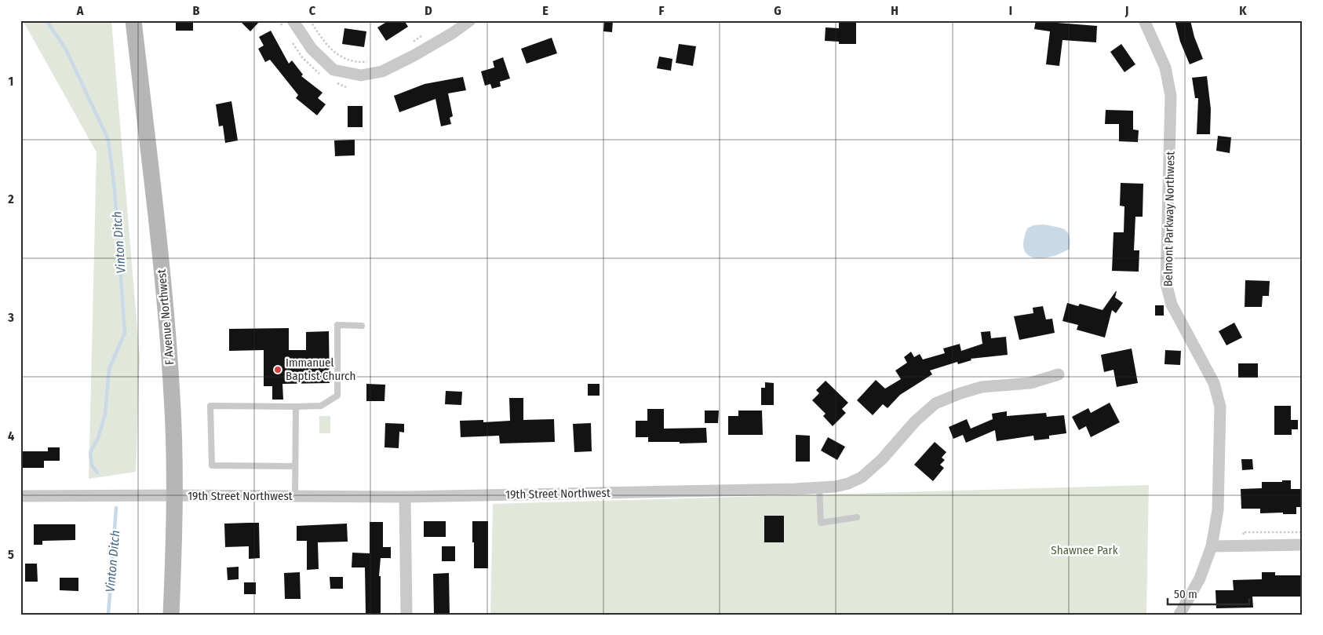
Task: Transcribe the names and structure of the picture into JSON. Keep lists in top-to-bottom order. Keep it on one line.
{"streets":{"main road":["F Avenue Northwest"],"street":["Belmont Parkway Northwest","19th Street Northwest"]},"crossings":[["F Avenue Northwest","19th Street Northwest"]],"water":["Vinton Ditch"],"parks":["Shawnee Park"],"places":["Immanuel Baptist Church"],"scale_bar":"50 m","grid":{"columns":["A","B","C","D","E","F","G","H","I","J","K"],"rows":["1","2","3","4","5"]}}
